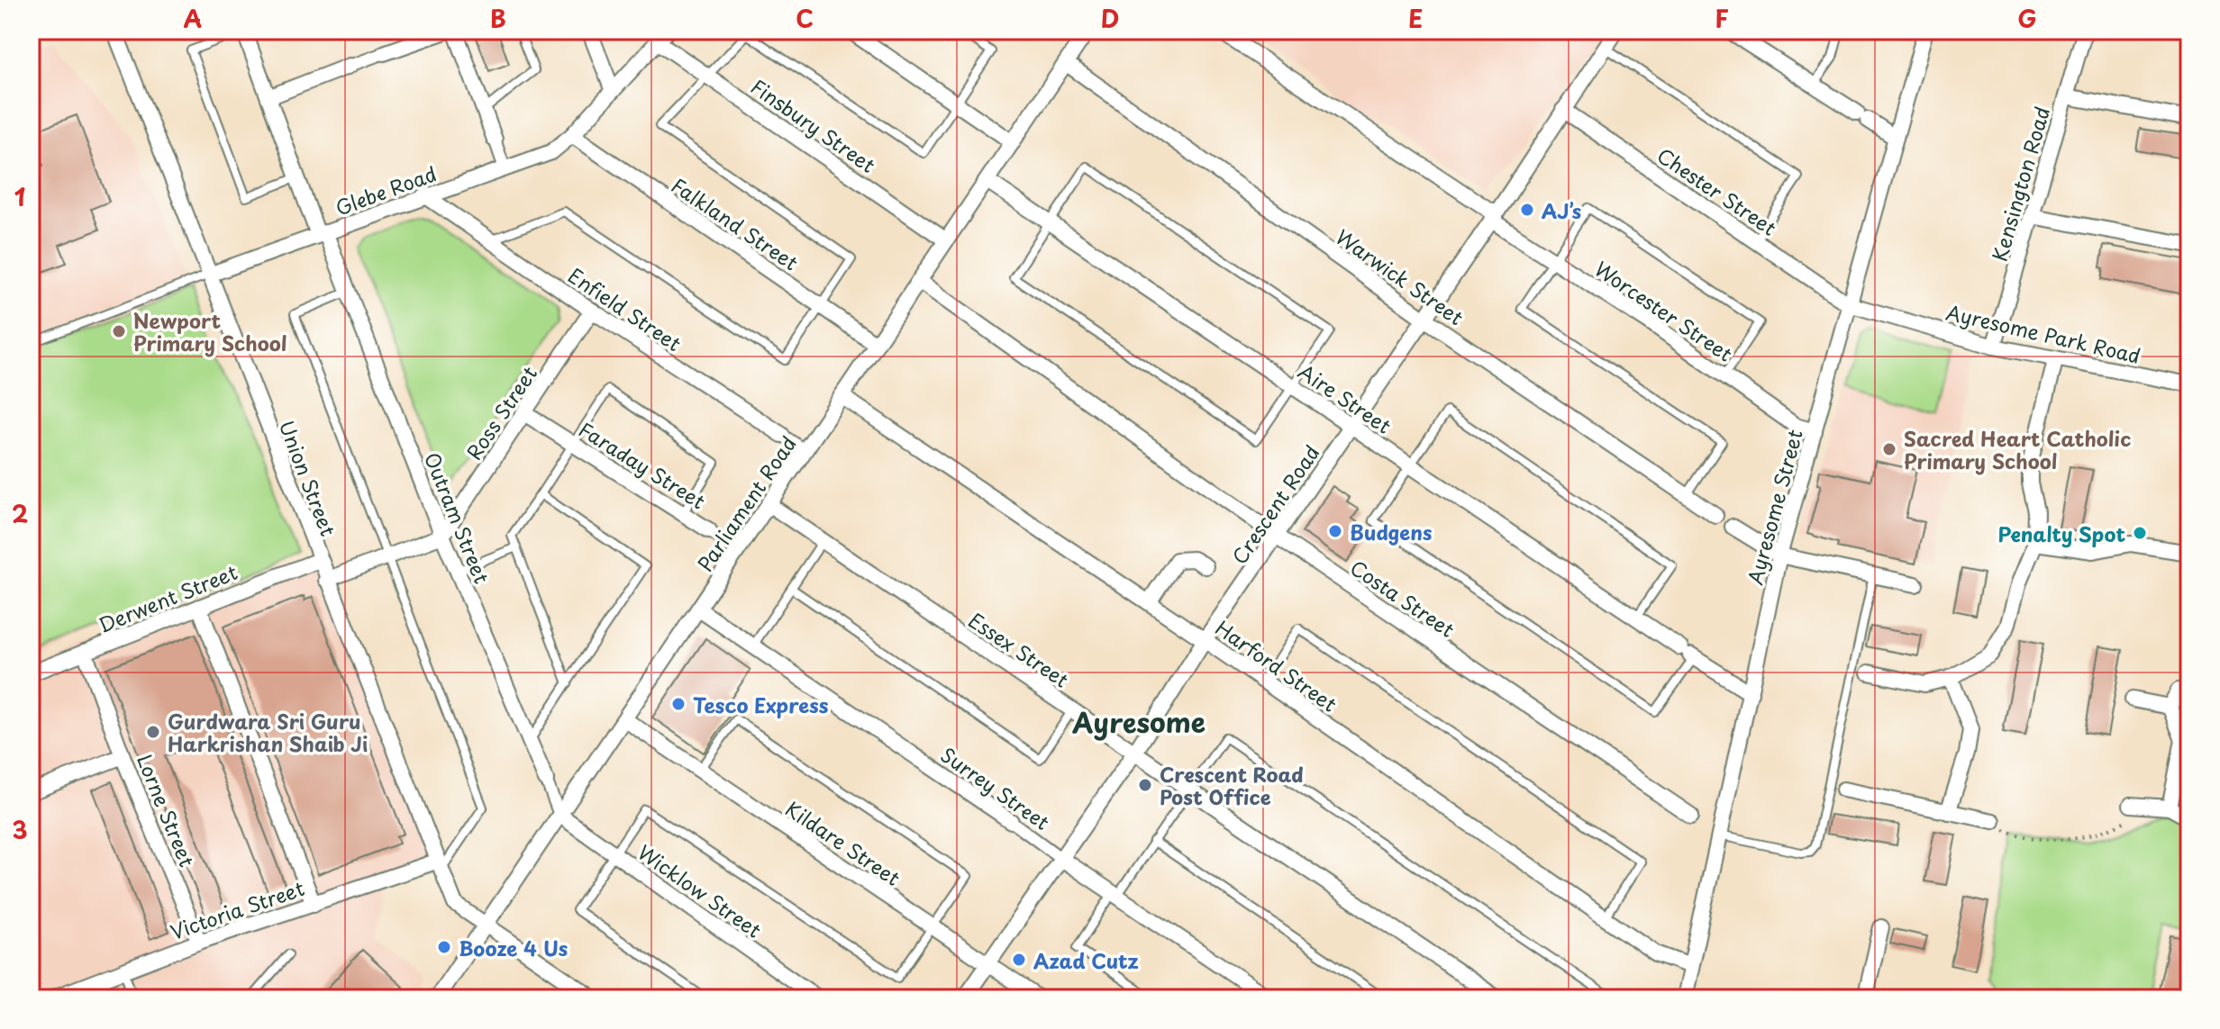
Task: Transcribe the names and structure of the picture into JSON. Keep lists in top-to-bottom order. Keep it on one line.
{"streets":{"street":["Finsbury Street","Kensington Road","Glebe Road","Chester Street","Falkland Street","Warwick Street","Enfield Street","Worcester Street","Ayresome Park Road","Aire Street","Ross Street","Faraday Street","Union Street","Parliament Road","Crescent Road","Ayresome Street","Outram Street","Derwent Street","Costa Street","Essex Street","Harford Street","Surrey Street","Lorne Street","Kildare Street","Wicklow Street","Victoria Street"]},"crossings":[["Finsbury Street","Glebe Road"],["Finsbury Street","Parliament Road"],["Kensington Road","Ayresome Park Road"],["Glebe Road","Falkland Street"],["Glebe Road","Enfield Street"],["Glebe Road","Union Street"],["Glebe Road","Outram Street"],["Chester Street","Ayresome Park Road"],["Chester Street","Crescent Road"],["Chester Street","Ayresome Street"],["Falkland Street","Parliament Road"],["Warwick Street","Parliament Road"],["Warwick Street","Crescent Road"],["Enfield Street","Ross Street"],["Enfield Street","Parliament Road"],["Worcester Street","Crescent Road"],["Worcester Street","Ayresome Street"],["Ayresome Park Road","Ayresome Street"],["Aire Street","Parliament Road"],["Aire Street","Crescent Road"],["Aire Street","Ayresome Street"],["Ross Street","Faraday Street"],["Ross Street","Outram Street"],["Faraday Street","Parliament Road"],["Union Street","Parliament Road"],["Union Street","Derwent Street"],["Union Street","Victoria Street"],["Parliament Road","Outram Street"],["Parliament Road","Costa Street"],["Parliament Road","Essex Street"],["Parliament Road","Harford Street"],["Parliament Road","Surrey Street"],["Parliament Road","Kildare Street"],["Parliament Road","Wicklow Street"],["Crescent Road","Costa Street"],["Crescent Road","Essex Street"],["Crescent Road","Harford Street"],["Crescent Road","Surrey Street"],["Crescent Road","Kildare Street"],["Ayresome Street","Harford Street"],["Outram Street","Wicklow Street"],["Derwent Street","Lorne Street"],["Lorne Street","Victoria Street"]],"districts":["Ayresome"],"places":["AJ’s","Newport Primary School","Sacred Heart Catholic Primary School","Budgens","Penalty Spot","Tesco Express","Gurdwara Sri Guru Harkrishan Shaib Ji","Crescent Road Post Office","Booze 4 Us","Azad Cutz"],"grid":{"columns":["A","B","C","D","E","F","G"],"rows":["1","2","3"]}}
